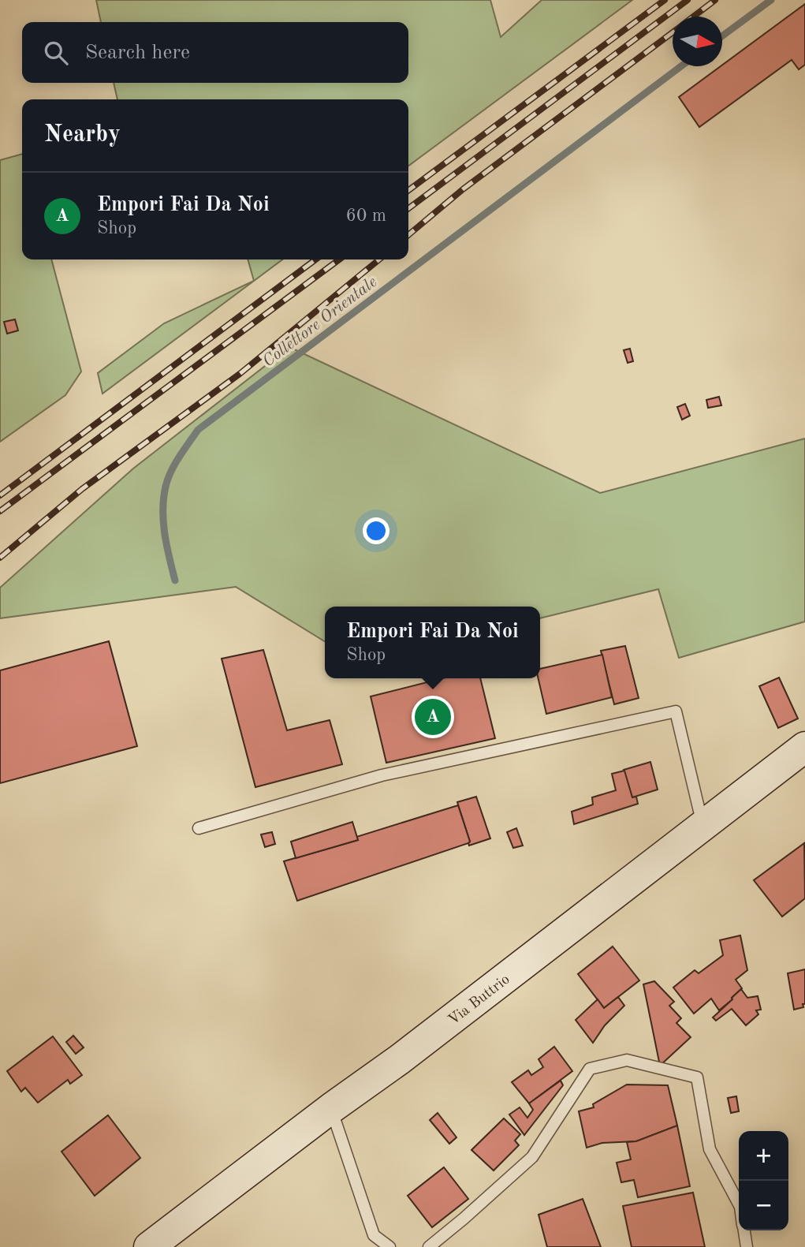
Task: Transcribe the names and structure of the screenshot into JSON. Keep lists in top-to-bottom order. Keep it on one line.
{"streets":{"street":["Via Buttrio"]},"water":["Collettore Orientale"],"north":"right","page":{"search":"Search here","heading":"Nearby","list":[{"mark":"A","name":"Empori Fai Da Noi","note":"Shop","value":"60 m"}],"popup":["Empori Fai Da Noi","Shop"],"pins":"A","map_buttons":["+","−"]}}
